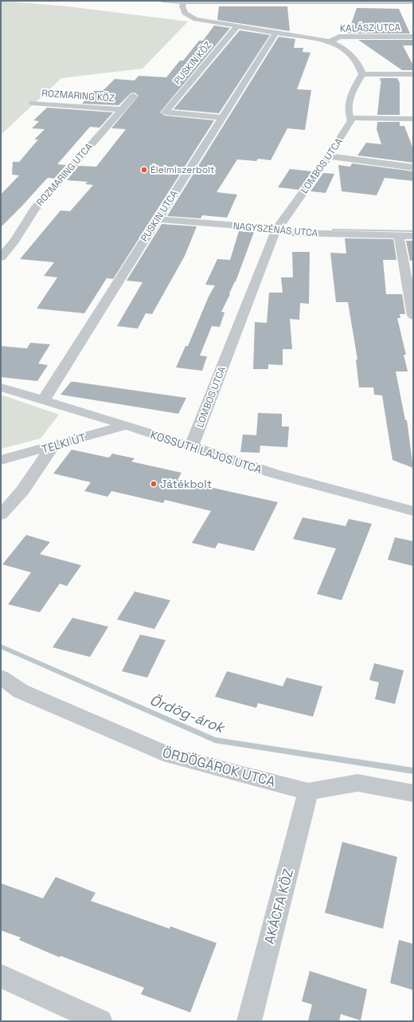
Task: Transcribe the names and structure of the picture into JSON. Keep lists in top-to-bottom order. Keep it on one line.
{"streets":{"street":["KALÁSZ UTCA","PUSKIN KÖZ","ROZMARING KÖZ","LOMBOS UTCA","ROZMARING UTCA","PUSKIN UTCA","NAGYSZÉNÁS UTCA","TELKI ÚT","KOSSUTH LAJOS UTCA","ÖRDÖGÁROK UTCA","AKÁCFA KÖZ"]},"crossings":[["PUSKIN KÖZ","PUSKIN UTCA"],["ROZMARING KÖZ","ROZMARING UTCA"],["LOMBOS UTCA","NAGYSZÉNÁS UTCA"],["LOMBOS UTCA","KOSSUTH LAJOS UTCA"],["PUSKIN UTCA","NAGYSZÉNÁS UTCA"],["PUSKIN UTCA","KOSSUTH LAJOS UTCA"],["TELKI ÚT","KOSSUTH LAJOS UTCA"],["ÖRDÖGÁROK UTCA","AKÁCFA KÖZ"]],"water":["Ördög-árok"],"places":["Élelmiszerbolt","Játékbolt"]}
